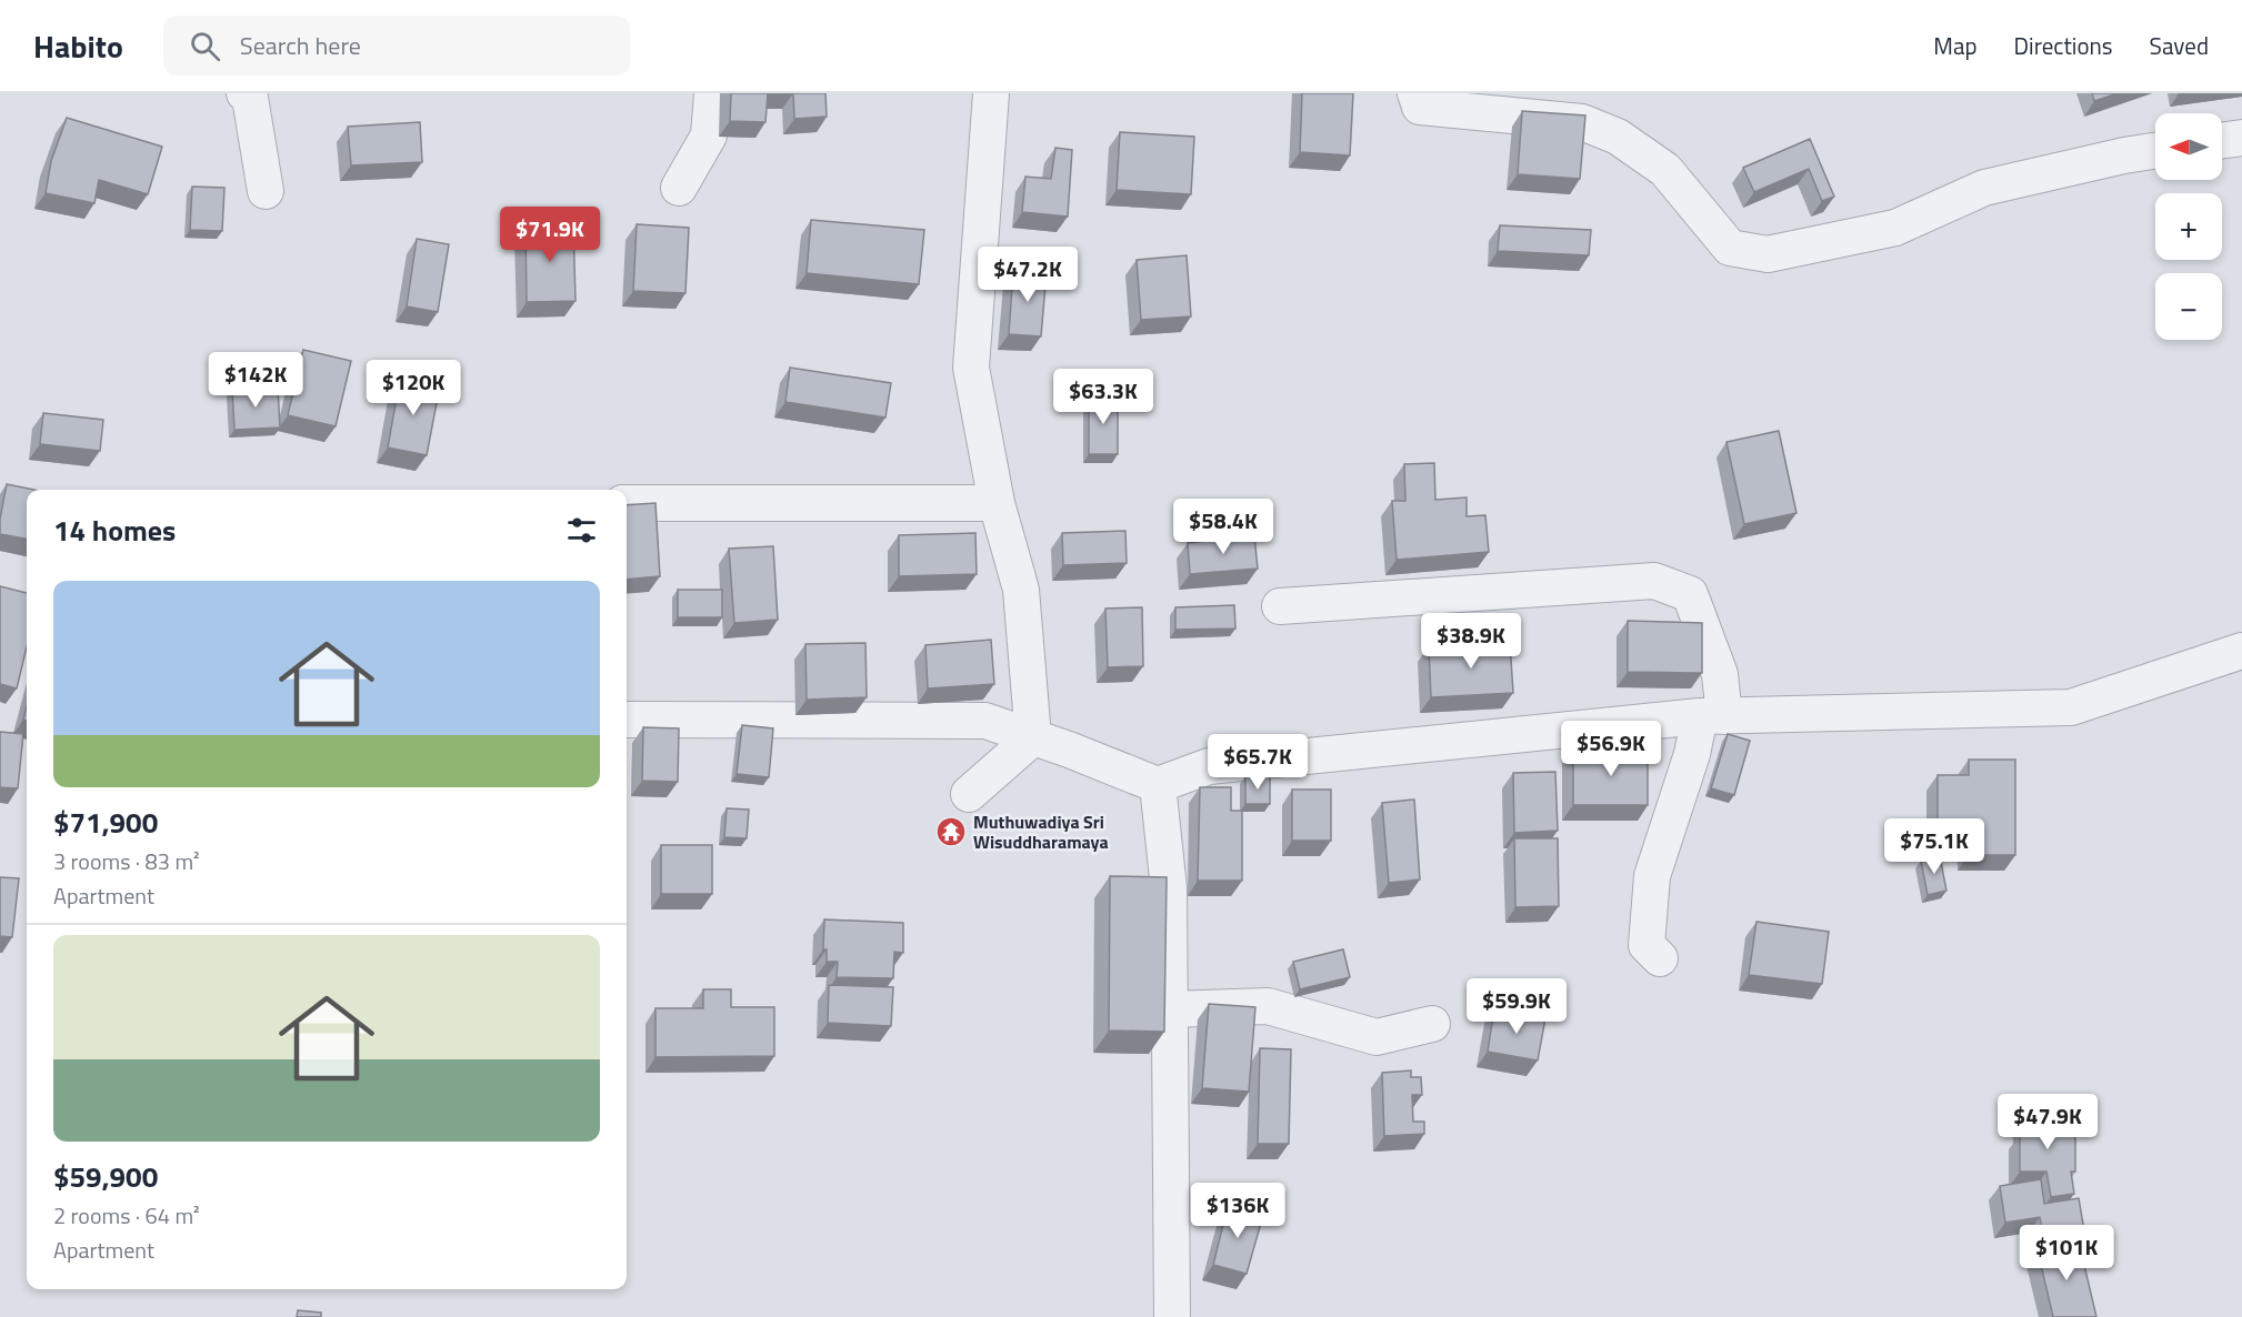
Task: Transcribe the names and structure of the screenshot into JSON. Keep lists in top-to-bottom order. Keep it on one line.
{"places":{"temple":["Muthuwadiya Sri Wisuddharamaya"]},"north":"left","page":{"header":"Habito","search":"Search here","nav":["Map","Directions","Saved"],"map_buttons":["+","−"],"price":["$71.9K","$47.2K","$142K","$120K","$63.3K","$58.4K","$38.9K","$56.9K","$65.7K","$75.1K","$59.9K","$47.9K","$136K","$101K"],"heading":"14 homes","list":[{"name":"$71,900","note":"3 rooms · 83 m² · Apartment"},{"name":"$59,900","note":"2 rooms · 64 m² · Apartment"}]}}
